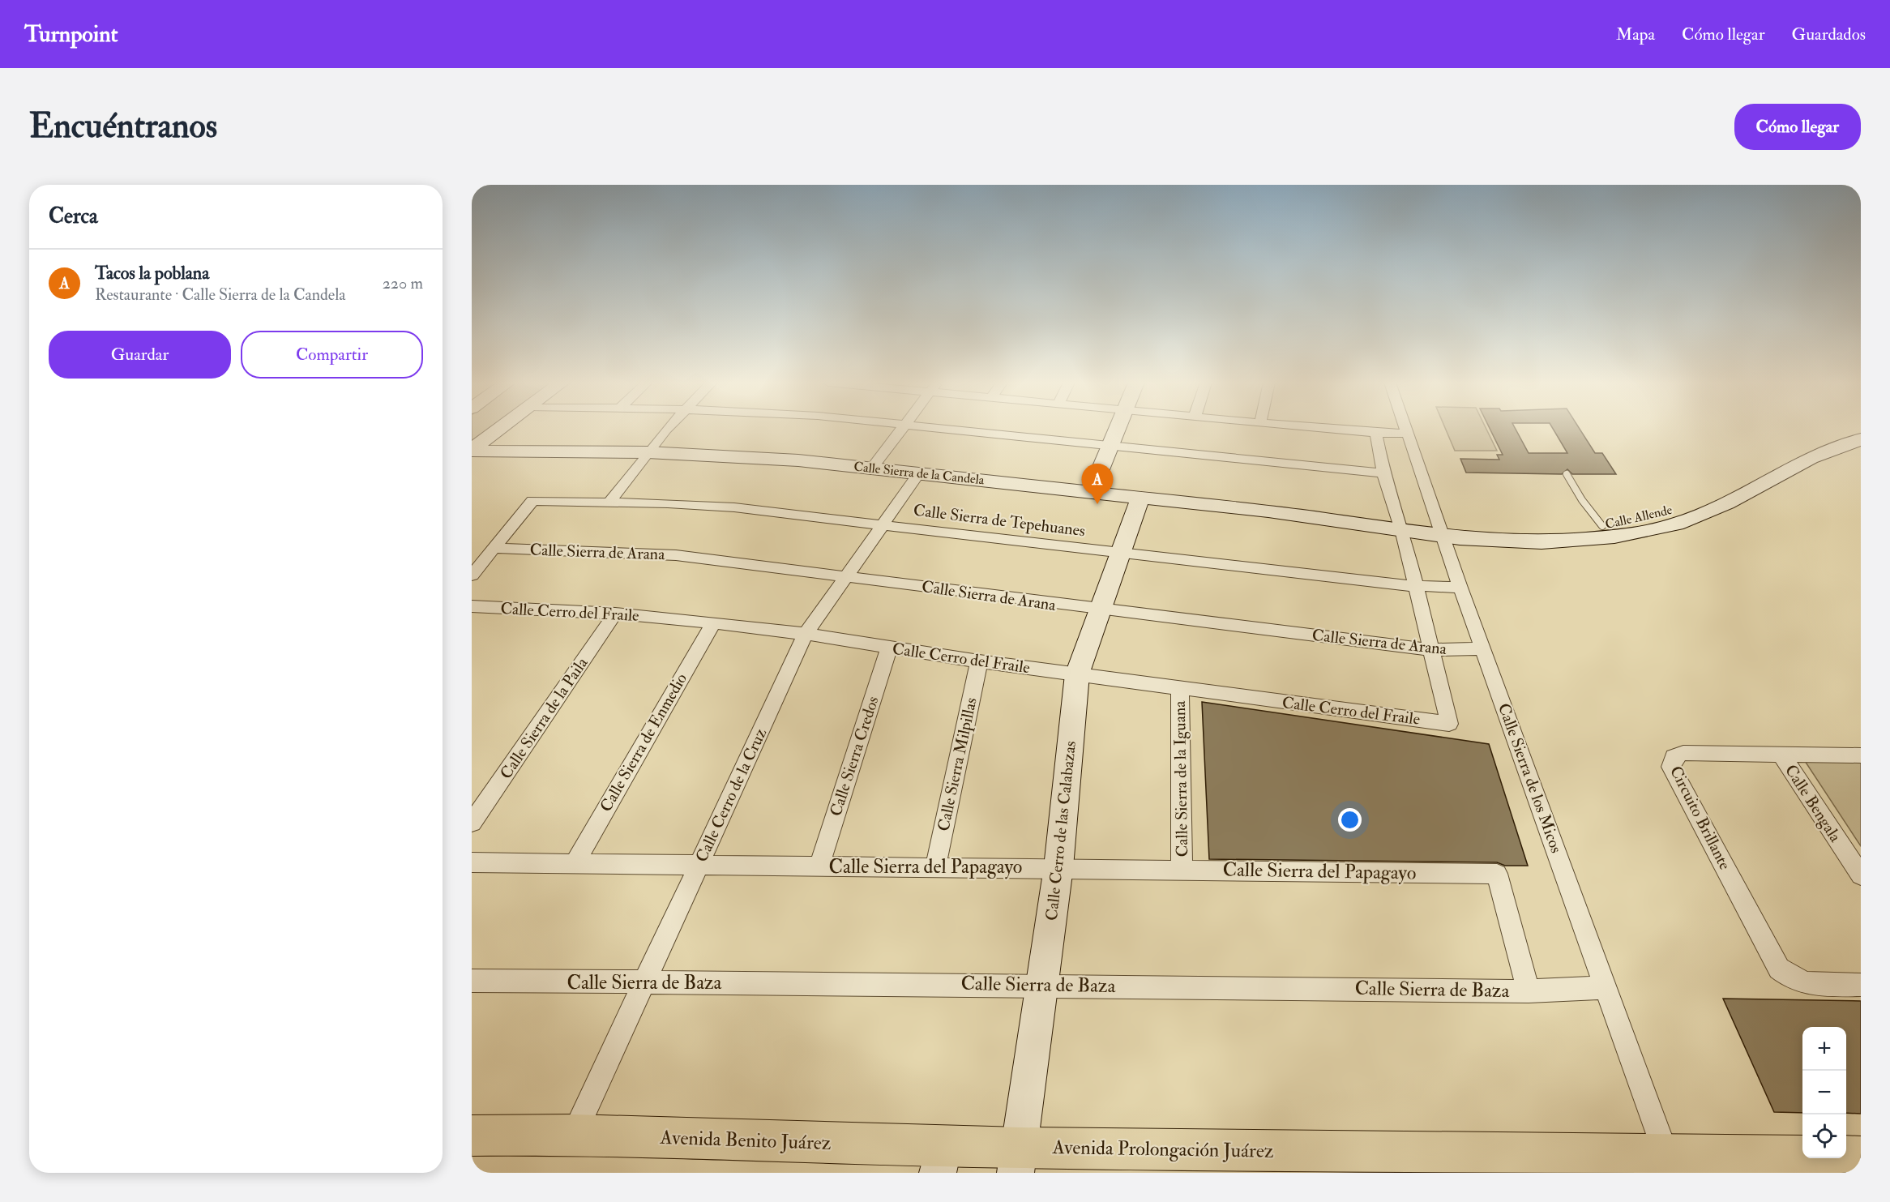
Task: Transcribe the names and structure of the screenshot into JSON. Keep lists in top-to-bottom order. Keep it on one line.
{"streets":{"main road":["Avenida Benito Juárez","Avenida Prolongación Juárez"],"street":["Calle Sierra de la Candela","Calle Allende","Calle Sierra de Tepehuanes","Calle Sierra de Arana","Calle Cerro del Fraile","Calle Sierra de la Paila","Calle Sierra de Enmedio","Calle Sierra Credos","Calle Sierra Milpillas","Calle Sierra de los Micos","Calle Sierra de la Iguana","Calle Cerro de la Cruz","Calle Bengala","Circuito Brillante","Calle Cerro de las Calabazas","Calle Sierra del Papagayo","Calle Sierra de Baza"]},"crossings":[["Calle Sierra de la Candela","Calle Allende"],["Calle Sierra de la Candela","Calle Cerro de la Cruz"],["Calle Sierra de la Candela","Calle Cerro de las Calabazas"],["Calle Allende","Calle Sierra de los Micos"],["Calle Sierra de Tepehuanes","Calle Sierra de Arana"],["Calle Sierra de Tepehuanes","Calle Sierra de los Micos"],["Calle Sierra de Tepehuanes","Calle Cerro de la Cruz"],["Calle Sierra de Tepehuanes","Calle Cerro de las Calabazas"],["Calle Sierra de Arana","Calle Cerro del Fraile"],["Calle Sierra de Arana","Calle Sierra de los Micos"],["Calle Sierra de Arana","Calle Cerro de la Cruz"],["Calle Sierra de Arana","Calle Cerro de las Calabazas"],["Calle Cerro del Fraile","Calle Sierra de la Paila"],["Calle Cerro del Fraile","Calle Sierra de Enmedio"],["Calle Cerro del Fraile","Calle Sierra Credos"],["Calle Cerro del Fraile","Calle Sierra Milpillas"],["Calle Cerro del Fraile","Calle Sierra de la Iguana"],["Calle Cerro del Fraile","Calle Cerro de la Cruz"],["Calle Cerro del Fraile","Calle Cerro de las Calabazas"],["Calle Sierra de Enmedio","Calle Sierra del Papagayo"],["Calle Sierra Credos","Calle Sierra del Papagayo"],["Calle Sierra Milpillas","Calle Sierra del Papagayo"],["Calle Sierra de los Micos","Calle Sierra de Baza"],["Calle Sierra de los Micos","Avenida Prolongación Juárez"],["Calle Sierra de la Iguana","Calle Sierra del Papagayo"],["Calle Cerro de la Cruz","Calle Sierra del Papagayo"],["Calle Cerro de la Cruz","Calle Sierra de Baza"],["Calle Cerro de la Cruz","Avenida Benito Juárez"],["Calle Bengala","Circuito Brillante"],["Calle Cerro de las Calabazas","Calle Sierra del Papagayo"],["Calle Cerro de las Calabazas","Calle Sierra de Baza"],["Calle Cerro de las Calabazas","Avenida Benito Juárez"],["Calle Cerro de las Calabazas","Avenida Prolongación Juárez"],["Calle Sierra del Papagayo","Calle Sierra de Baza"],["Avenida Benito Juárez","Avenida Prolongación Juárez"]],"page":{"header":"Turnpoint","nav":["Mapa","Cómo llegar","Guardados"],"buttons":["Cómo llegar",["Guardar","Compartir"]],"title":"Encuéntranos","heading":"Cerca","list":[{"mark":"A","name":"Tacos la poblana","note":"Restaurante · Calle Sierra de la Candela","value":"220 m"}],"pins":"A","map_buttons":["+","−"]}}
